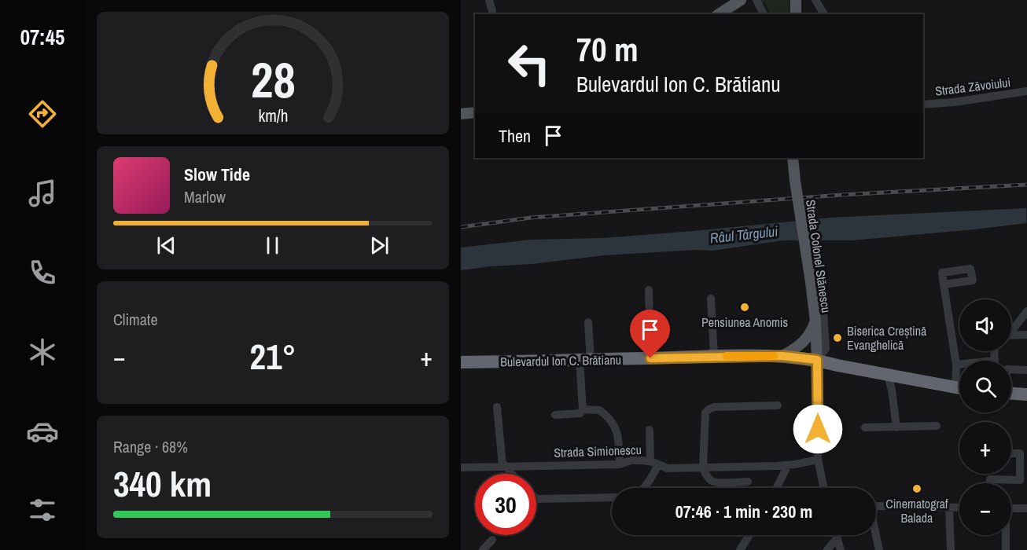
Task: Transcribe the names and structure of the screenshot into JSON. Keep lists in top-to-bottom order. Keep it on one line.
{"streets":{"highway":["Bulevardul Ion C. Brătianu"],"main road":["Strada Colonel Stănescu"],"street":["Strada Zăvoiului","Strada Simionescu"]},"crossings":[["Strada Colonel Stănescu","Bulevardul Ion C. Brătianu"]],"water":["Râul Târgului"],"places":["Pensiunea Anomis","Biserica Creștină Evanghelică","Cinematograf Balada"],"page":{"tabs":"07:45","turn":["70 m","Bulevardul Ion C. Brătianu"],"then":"Then","song":["Slow Tide","Marlow"],"tile":["Climate",["Range · 68%","340 km"]],"map_buttons":["+","−"],"heat":["−","21°","+"],"limit":"30","trip":"07:46 · 1 min · 230 m","gauge":["28","km/h"]}}
